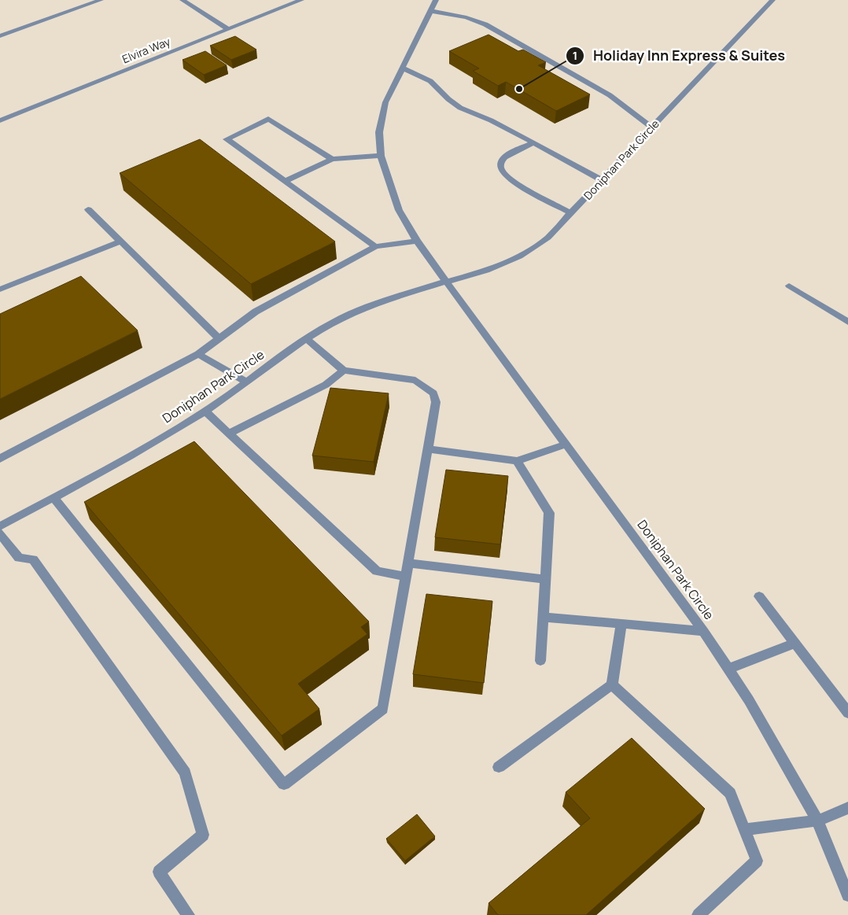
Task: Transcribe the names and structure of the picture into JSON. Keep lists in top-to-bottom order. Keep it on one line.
{"streets":{"street":["Elvira Way","Doniphan Park Circle"]},"places":["Holiday Inn Express & Suites"]}
